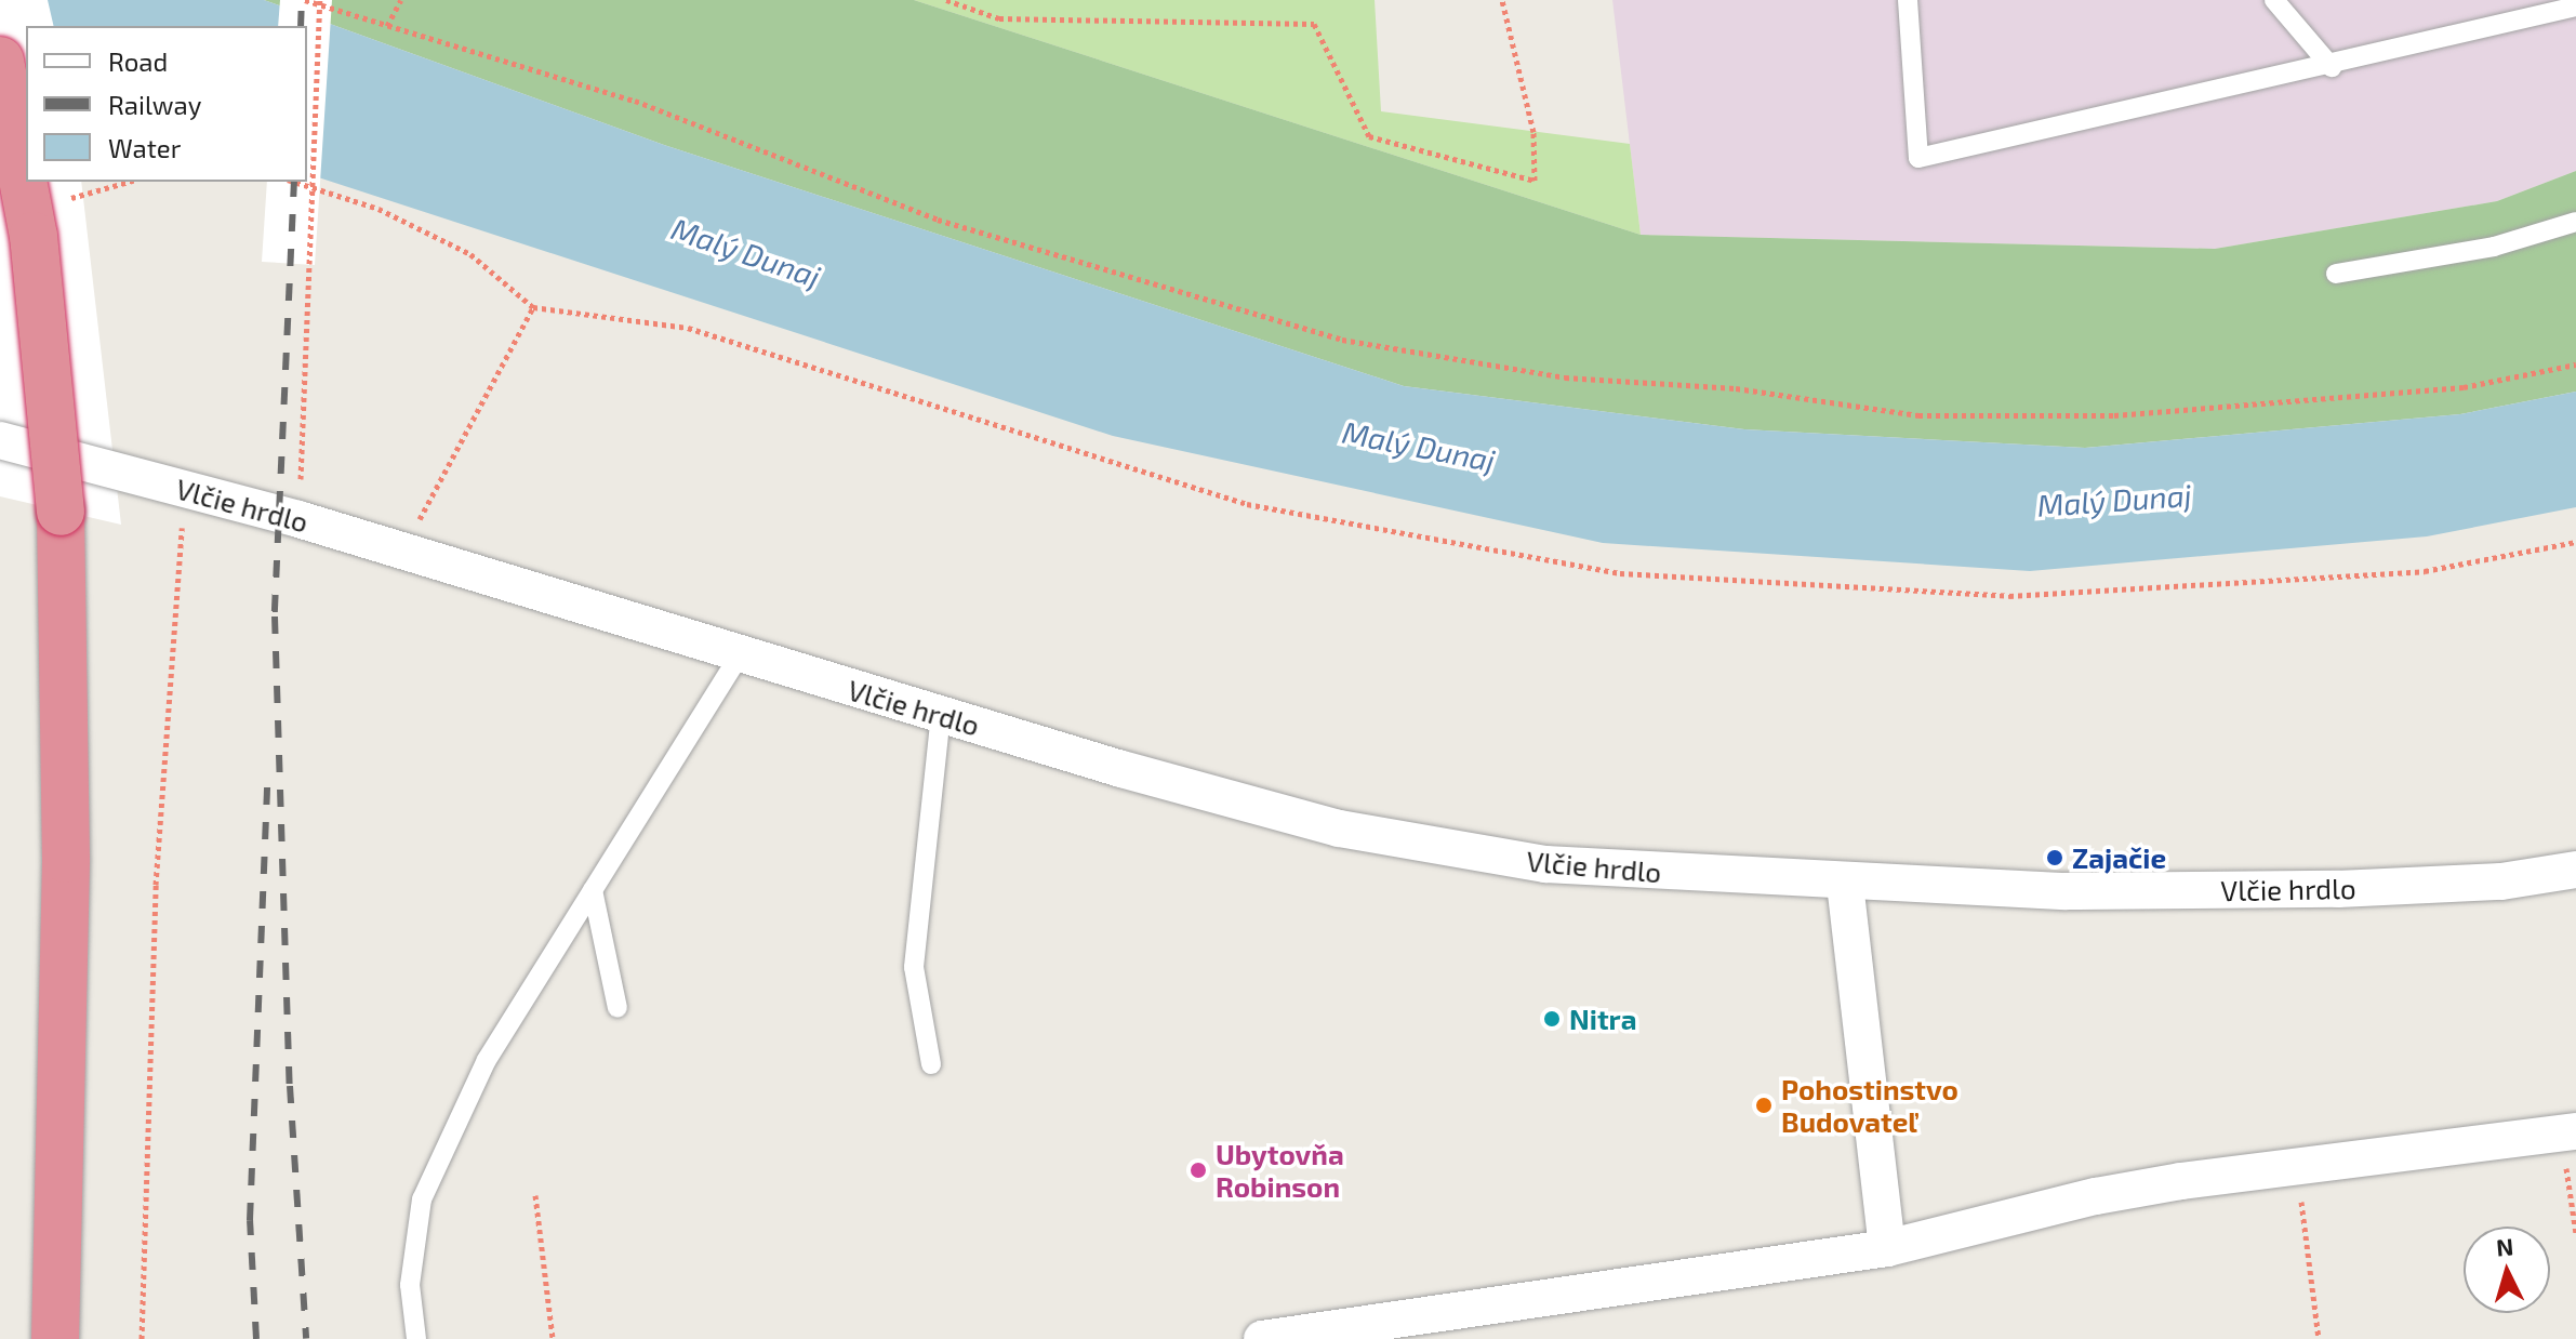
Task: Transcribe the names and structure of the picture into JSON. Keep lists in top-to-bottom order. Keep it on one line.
{"streets":{"street":["Vlčie hrdlo"]},"water":["Malý Dunaj"],"places":["Zajačie","Nitra","Pohostinstvo Budovateľ","Ubytovňa Robinson"],"legend":["Road","Railway","Water"],"north":"top"}
